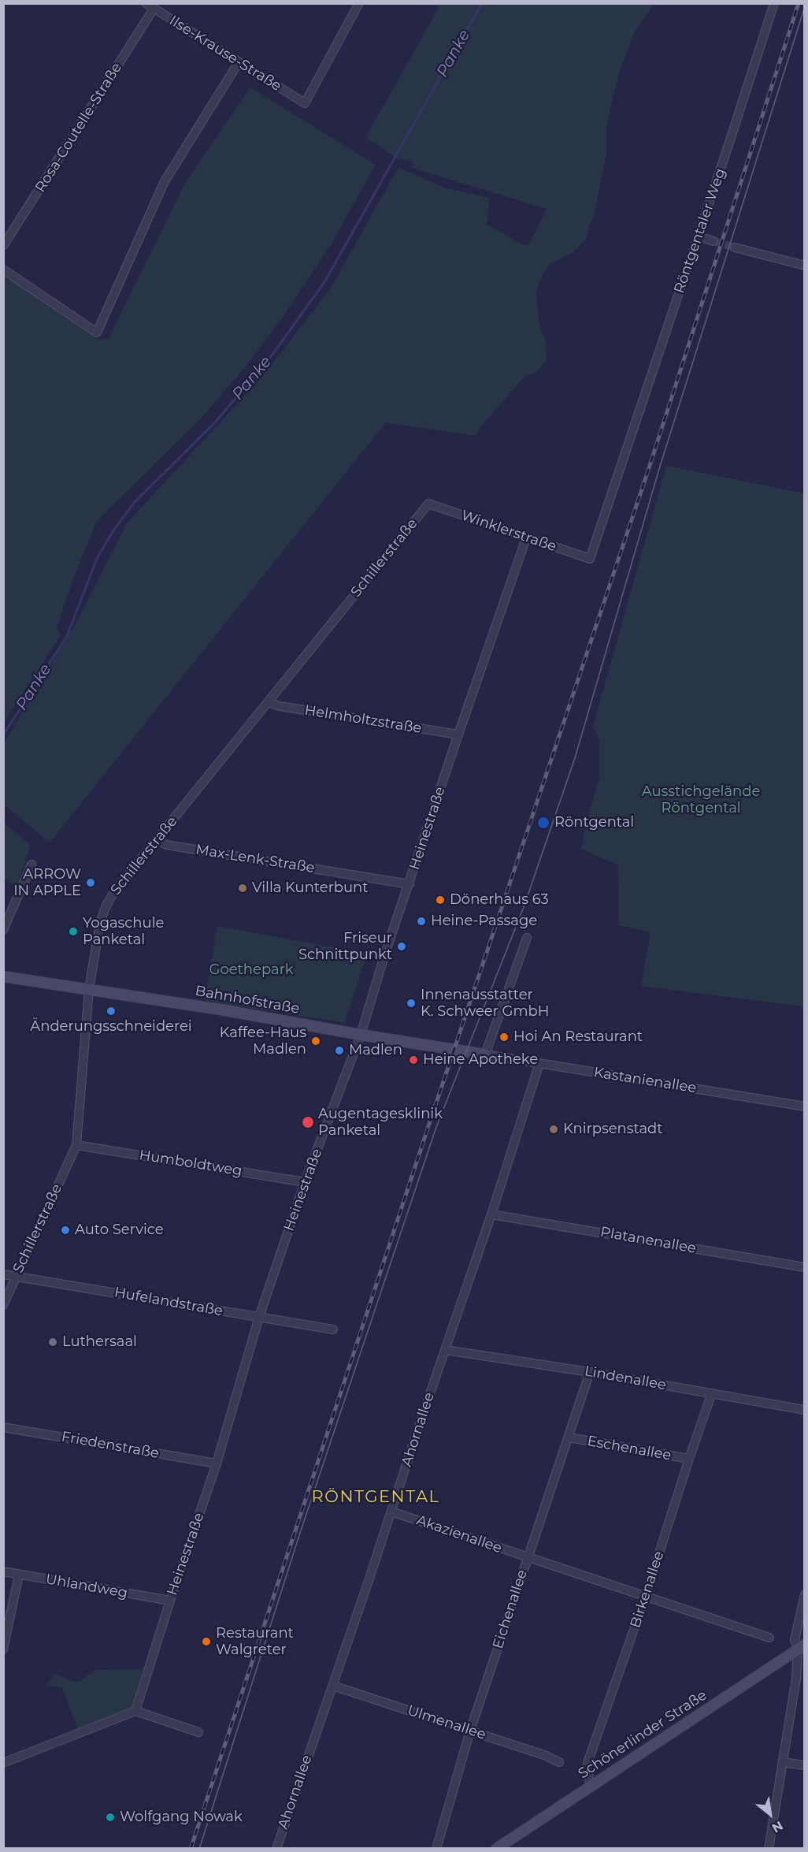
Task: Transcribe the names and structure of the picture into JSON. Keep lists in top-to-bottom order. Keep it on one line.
{"streets":{"street":["Ilse-Krause-Straße","Rosa-Coutelle-Straße","Röntgentaler Weg","Winklerstraße","Schillerstraße","Helmholtzstraße","Heinestraße","Max-Lenk-Straße","Bahnhofstraße","Kastanienallee","Humboldtweg","Platanenallee","Hufelandstraße","Lindenallee","Ahornallee","Friedenstraße","Eschenallee","Akazienallee","Uhlandweg","Birkenallee","Eichenallee","Ulmenallee","Schönerlinder Straße"]},"crossings":[["Ilse-Krause-Straße","Rosa-Coutelle-Straße"],["Röntgentaler Weg","Winklerstraße"],["Winklerstraße","Schillerstraße"],["Winklerstraße","Heinestraße"],["Schillerstraße","Helmholtzstraße"],["Schillerstraße","Max-Lenk-Straße"],["Schillerstraße","Bahnhofstraße"],["Schillerstraße","Humboldtweg"],["Schillerstraße","Hufelandstraße"],["Helmholtzstraße","Heinestraße"],["Heinestraße","Max-Lenk-Straße"],["Heinestraße","Bahnhofstraße"],["Heinestraße","Humboldtweg"],["Heinestraße","Hufelandstraße"],["Heinestraße","Friedenstraße"],["Heinestraße","Uhlandweg"],["Bahnhofstraße","Kastanienallee"],["Kastanienallee","Ahornallee"],["Platanenallee","Ahornallee"],["Lindenallee","Ahornallee"],["Lindenallee","Birkenallee"],["Lindenallee","Eichenallee"],["Ahornallee","Akazienallee"],["Ahornallee","Ulmenallee"],["Eschenallee","Birkenallee"],["Eschenallee","Eichenallee"],["Akazienallee","Birkenallee"],["Akazienallee","Eichenallee"],["Birkenallee","Schönerlinder Straße"],["Eichenallee","Ulmenallee"]],"districts":["RÖNTGENTAL"],"water":["Panke"],"parks":["Ausstichgelände Röntgental","Goethepark"],"places":["Röntgental","ARROW IN APPLE","Villa Kunterbunt","Dönerhaus 63","Heine-Passage","Yogaschule Panketal","Friseur Schnittpunkt","Innenausstatter K. Schweer GmbH","Änderungsschneiderei","Hoi An Restaurant","Kaffee-Haus Madlen","Madlen","Heine Apotheke","Augentagesklinik Panketal","Knirpsenstadt","Auto Service","Luthersaal","Restaurant Walgreter","Wolfgang Nowak"],"north":"bottom right"}
